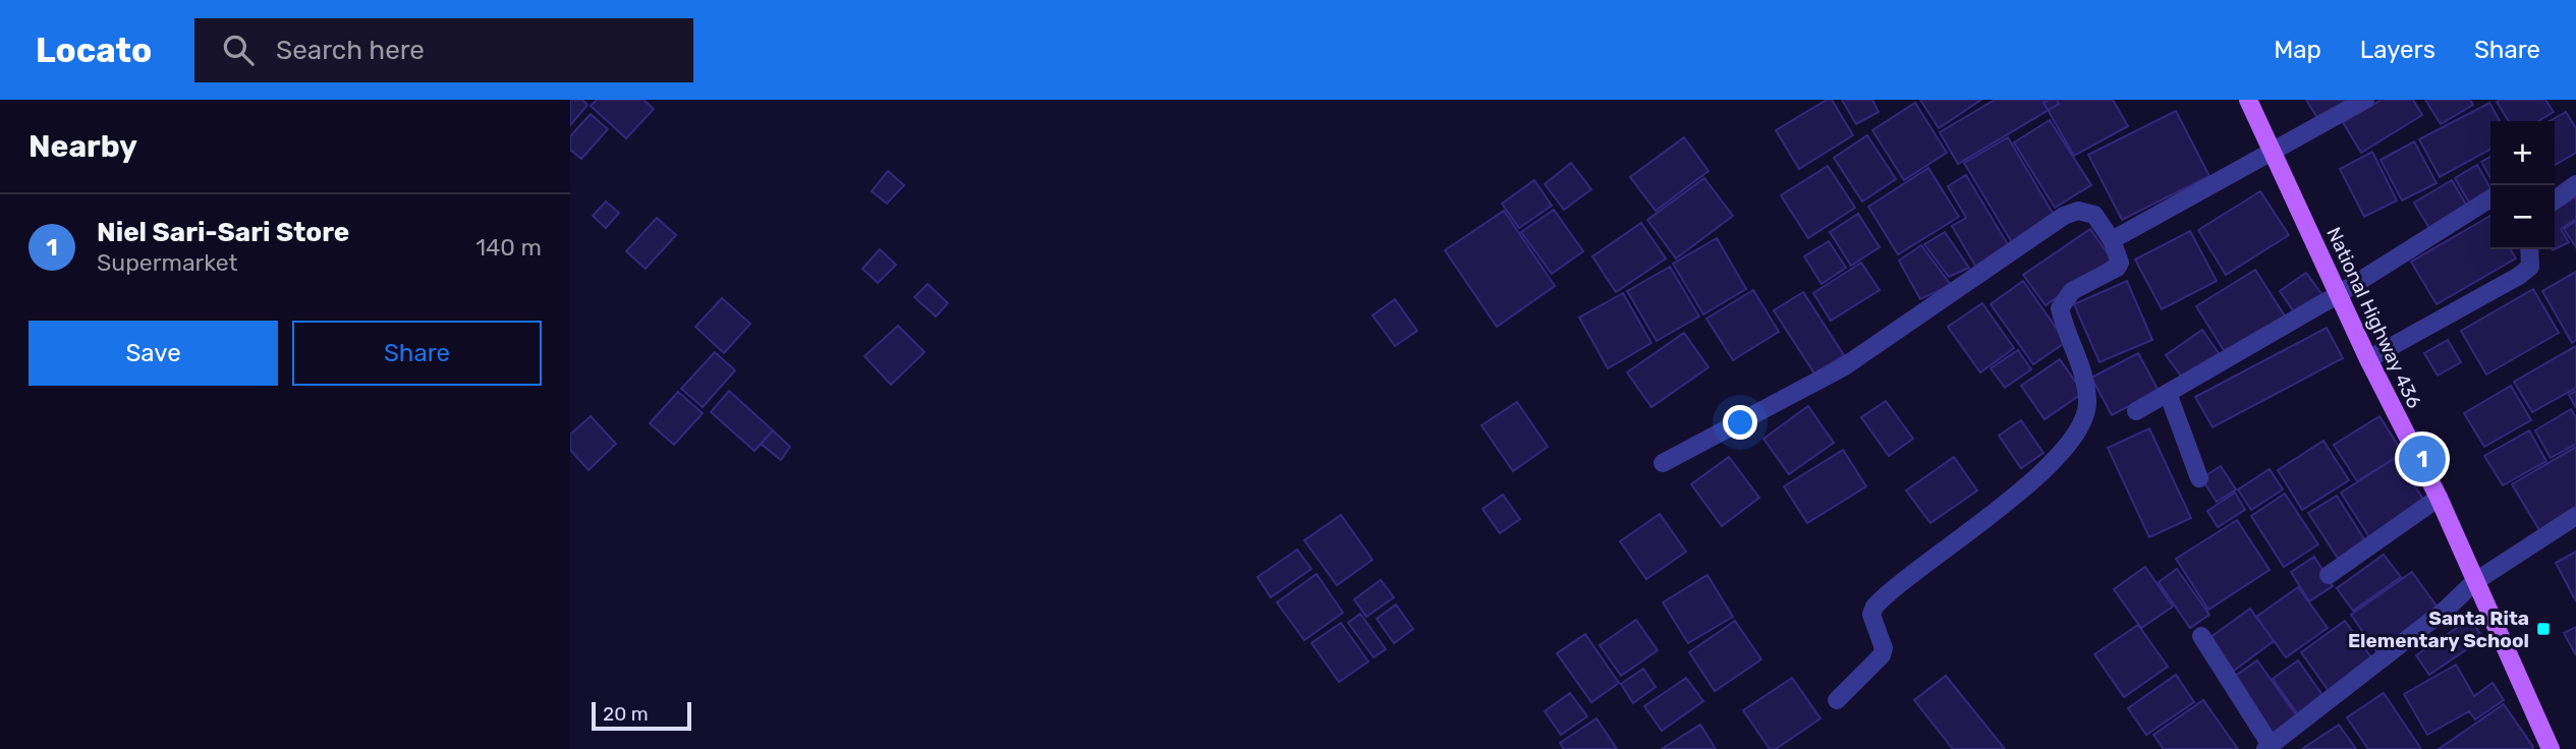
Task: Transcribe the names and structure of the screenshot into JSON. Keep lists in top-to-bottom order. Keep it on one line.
{"streets":{"main road":["National Highway 436"]},"places":{"transit":["Santa Rita Elementary School"]},"scale_bar":"20 m","page":{"header":"Locato","search":"Search here","nav":["Map","Layers","Share"],"heading":"Nearby","map_buttons":["+","−"],"list":[{"mark":"1","name":"Niel Sari-Sari Store","note":"Supermarket","value":"140 m"}],"buttons":["Save","Share"],"pins":"1","scale":"20 m"}}
